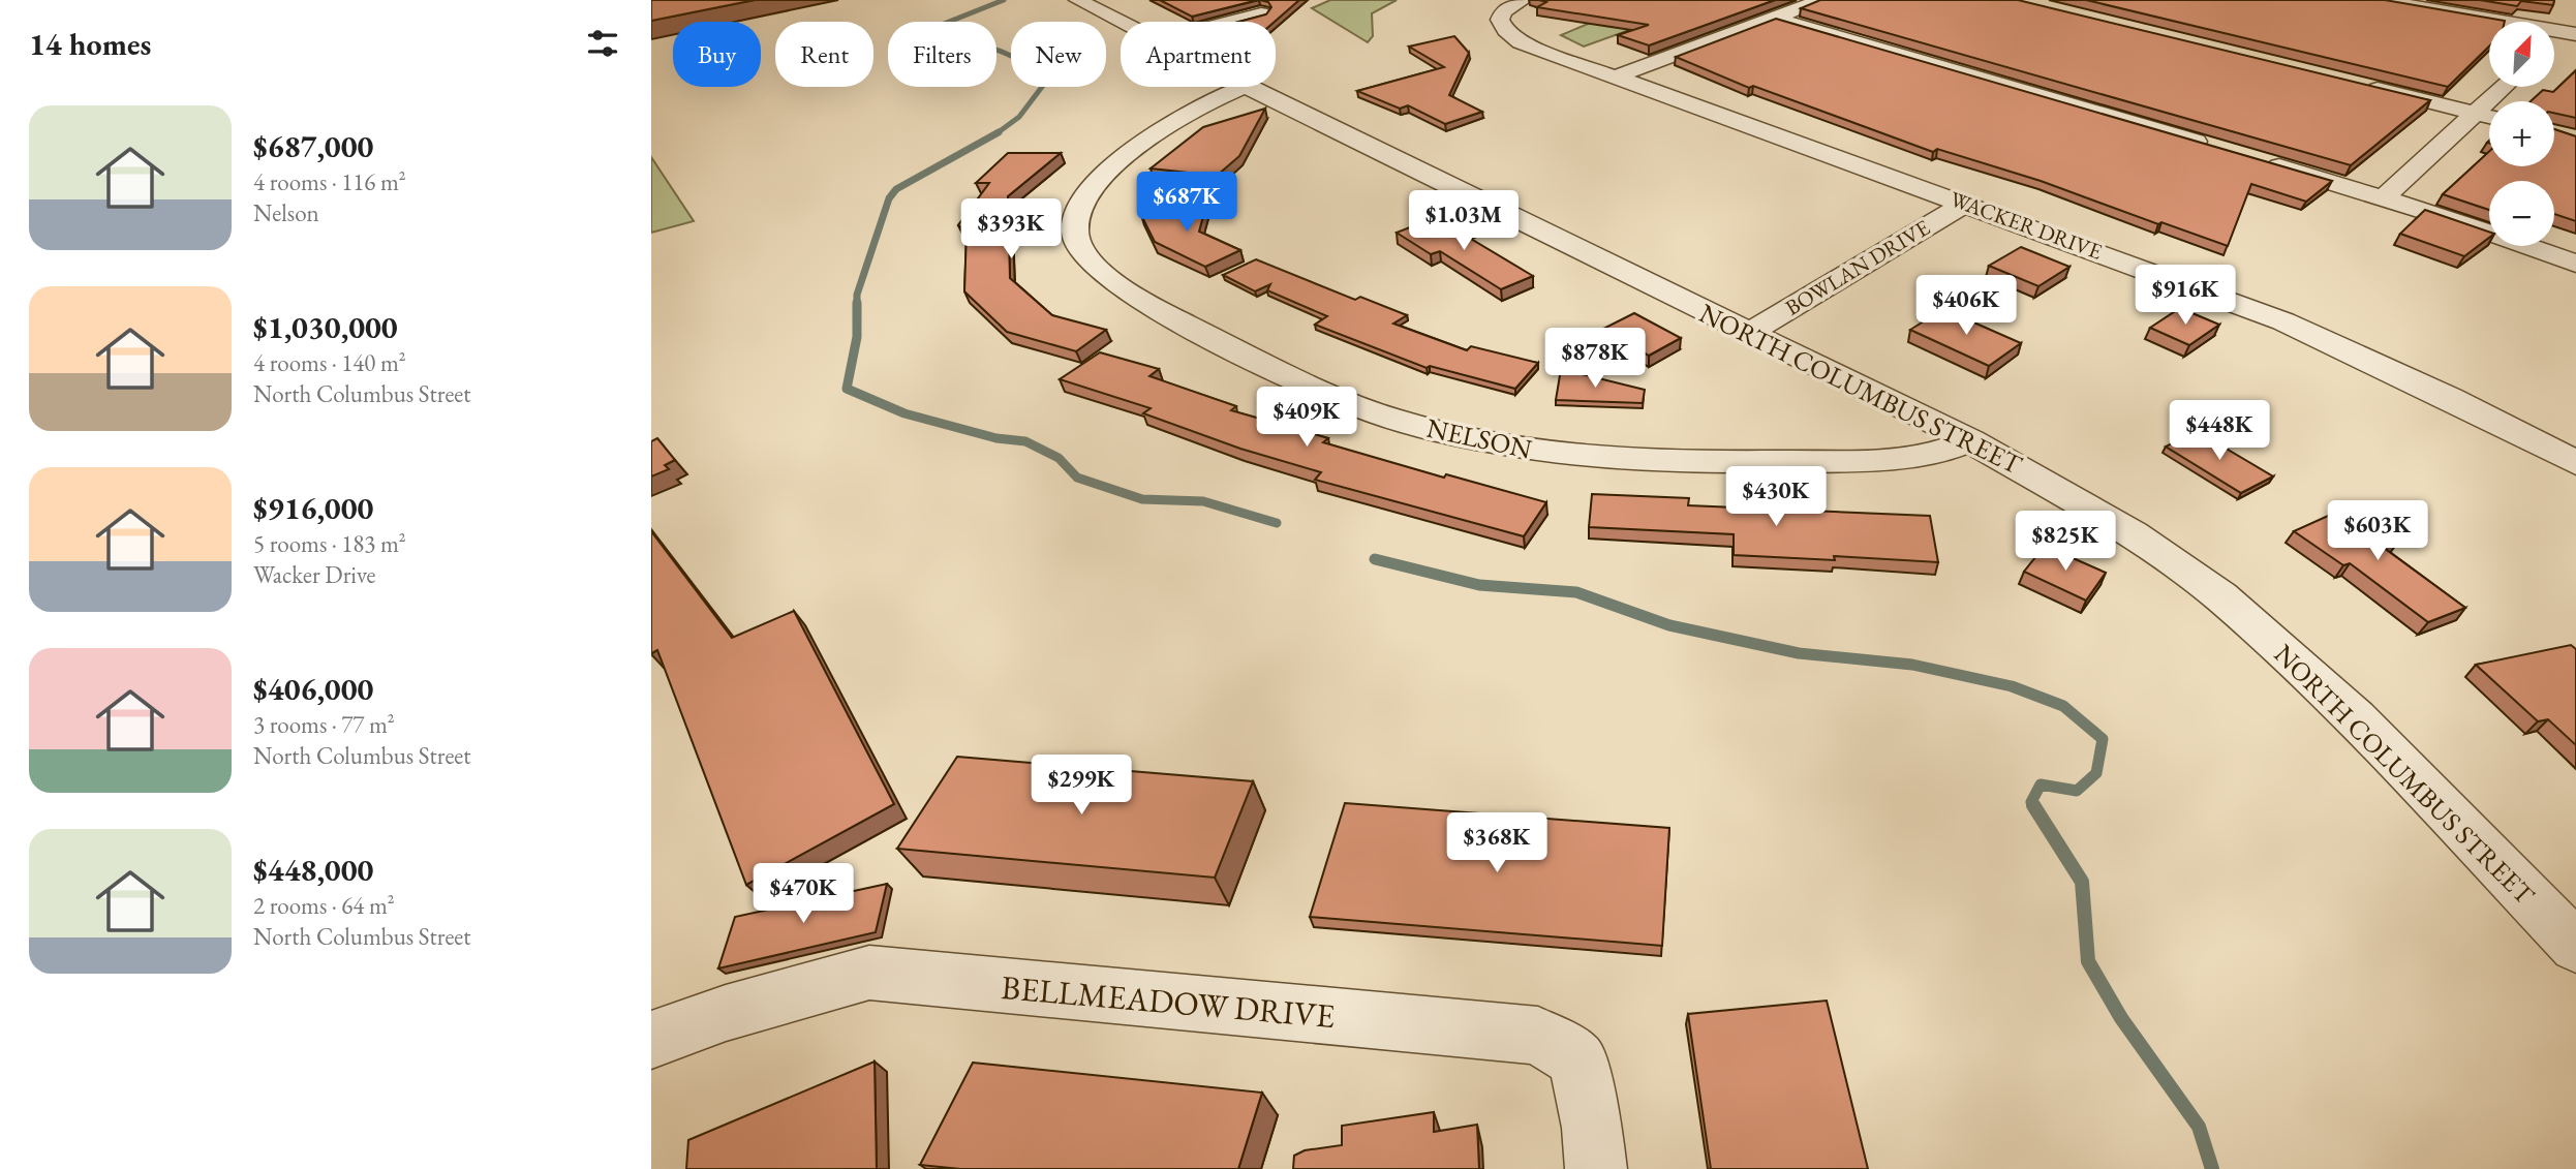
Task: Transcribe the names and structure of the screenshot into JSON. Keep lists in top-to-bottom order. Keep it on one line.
{"streets":{"street":["WACKER DRIVE","BOWLAN DRIVE","NORTH COLUMBUS STREET","NELSON","BELLMEADOW DRIVE"]},"crossings":[["WACKER DRIVE","BOWLAN DRIVE"],["BOWLAN DRIVE","NORTH COLUMBUS STREET"],["NORTH COLUMBUS STREET","NELSON"]],"north":"top right","page":{"heading":"14 homes","map_buttons":["+","−"],"chip":["Buy","Rent","Filters","New","Apartment"],"list":[{"name":"$687,000","note":"4 rooms · 116 m² · Nelson"},{"name":"$1,030,000","note":"4 rooms · 140 m² · North Columbus Street"},{"name":"$916,000","note":"5 rooms · 183 m² · Wacker Drive"},{"name":"$406,000","note":"3 rooms · 77 m² · North Columbus Street"},{"name":"$448,000","note":"2 rooms · 64 m² · North Columbus Street"}],"price":["$687K","$1.03M","$393K","$916K","$406K","$878K","$409K","$448K","$430K","$603K","$825K","$299K","$368K","$470K"]}}
